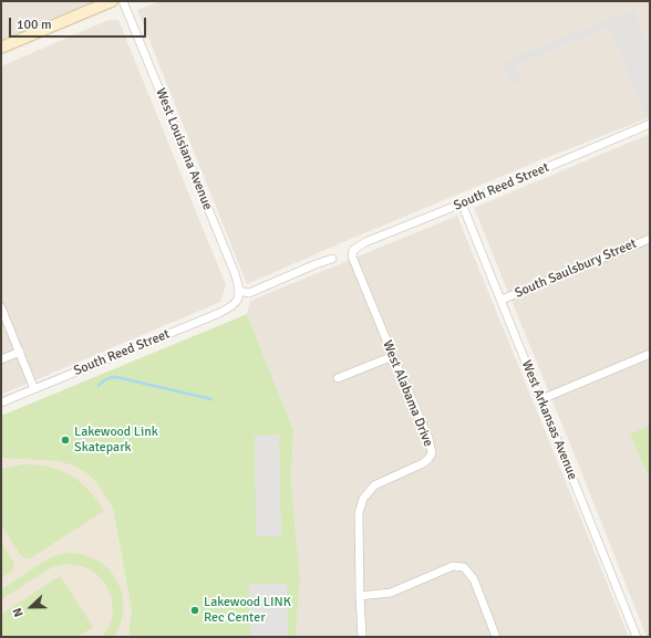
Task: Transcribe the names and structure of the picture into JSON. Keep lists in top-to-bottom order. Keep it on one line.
{"streets":{"street":["West Louisiana Avenue","South Reed Street","South Saulsbury Street","West Alabama Drive","West Arkansas Avenue"]},"crossings":[["West Louisiana Avenue","South Reed Street"],["South Reed Street","West Alabama Drive"],["South Reed Street","West Arkansas Avenue"],["South Saulsbury Street","West Arkansas Avenue"]],"places":["Lakewood Link Skatepark","Lakewood LINK Rec Center"],"scale_bar":"100 m","north":"left"}
